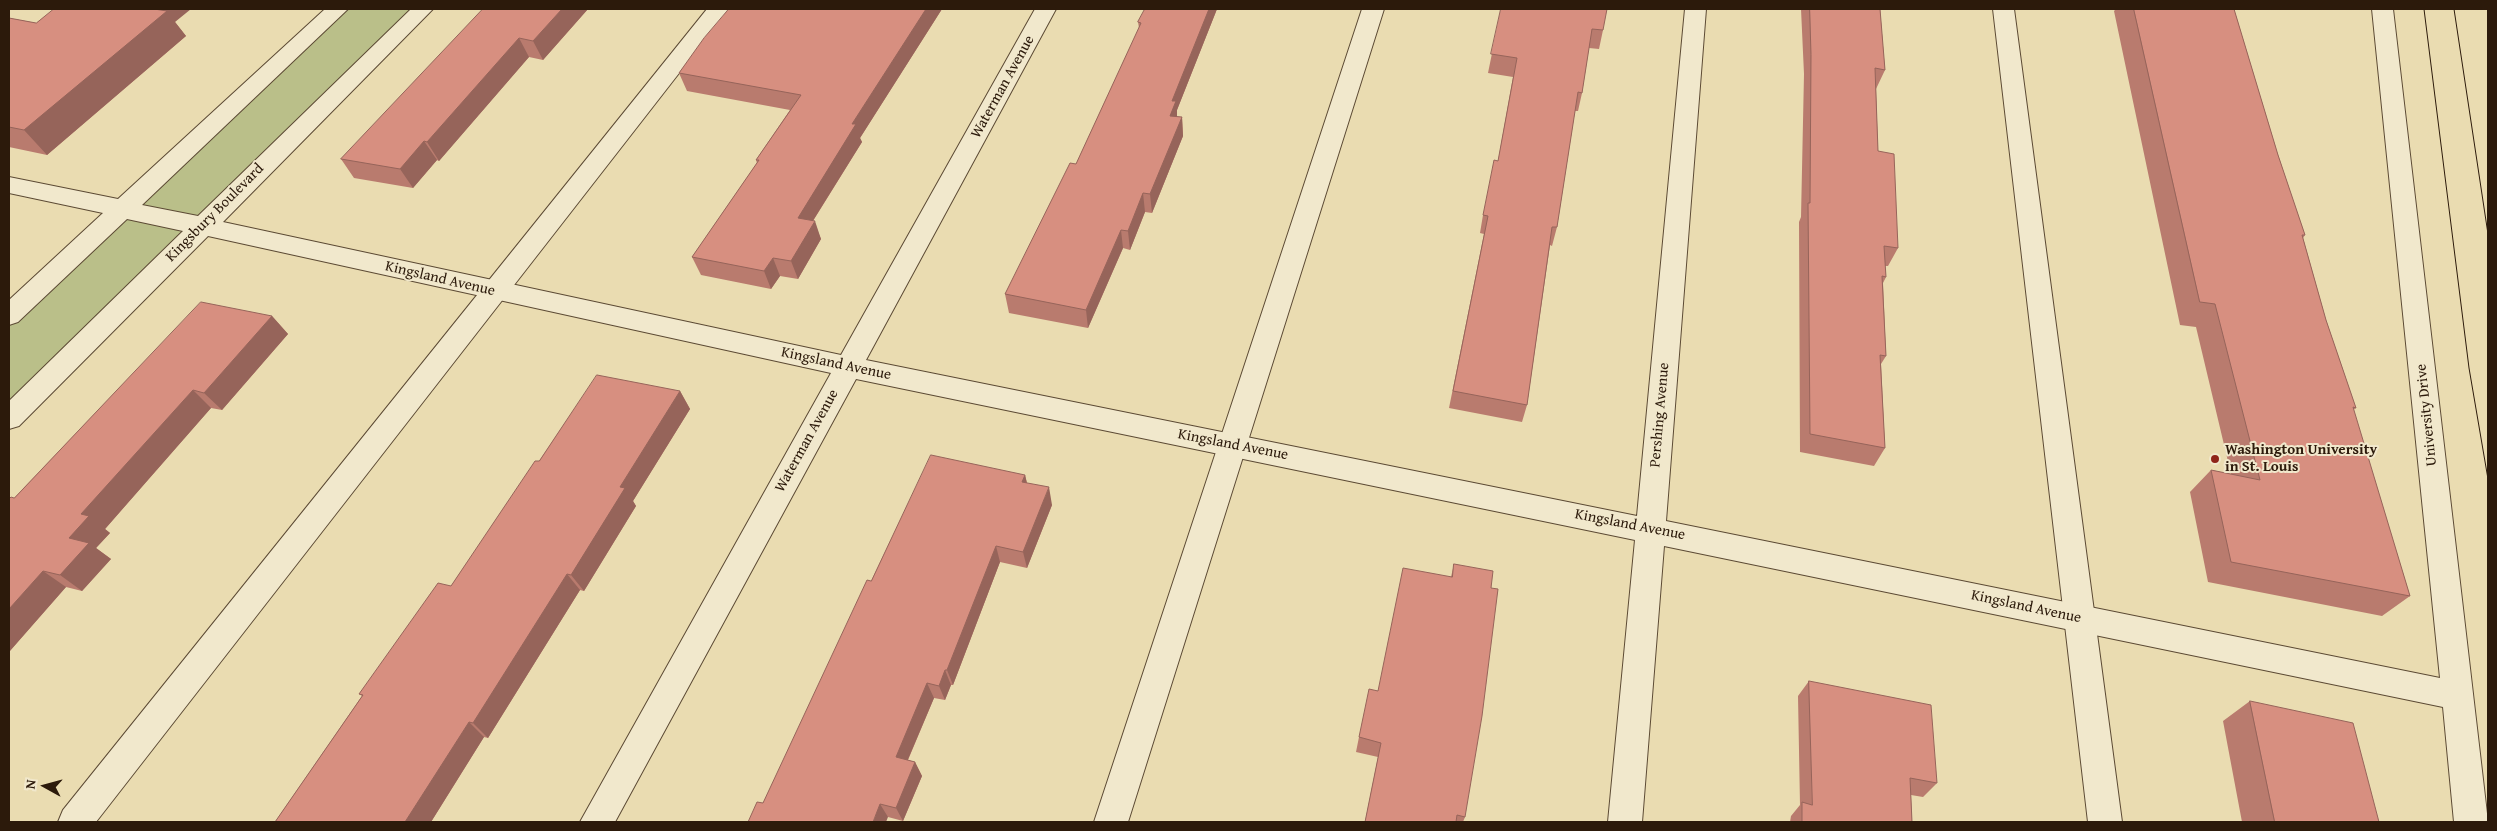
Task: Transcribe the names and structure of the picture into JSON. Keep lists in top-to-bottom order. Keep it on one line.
{"streets":{"street":["Waterman Avenue","Kingsbury Boulevard","Kingsland Avenue","Pershing Avenue","University Drive"]},"crossings":[["Waterman Avenue","Kingsland Avenue"],["Kingsbury Boulevard","Kingsland Avenue"],["Kingsland Avenue","Pershing Avenue"],["Kingsland Avenue","University Drive"]],"places":["Washington University in St. Louis"],"north":"left"}
